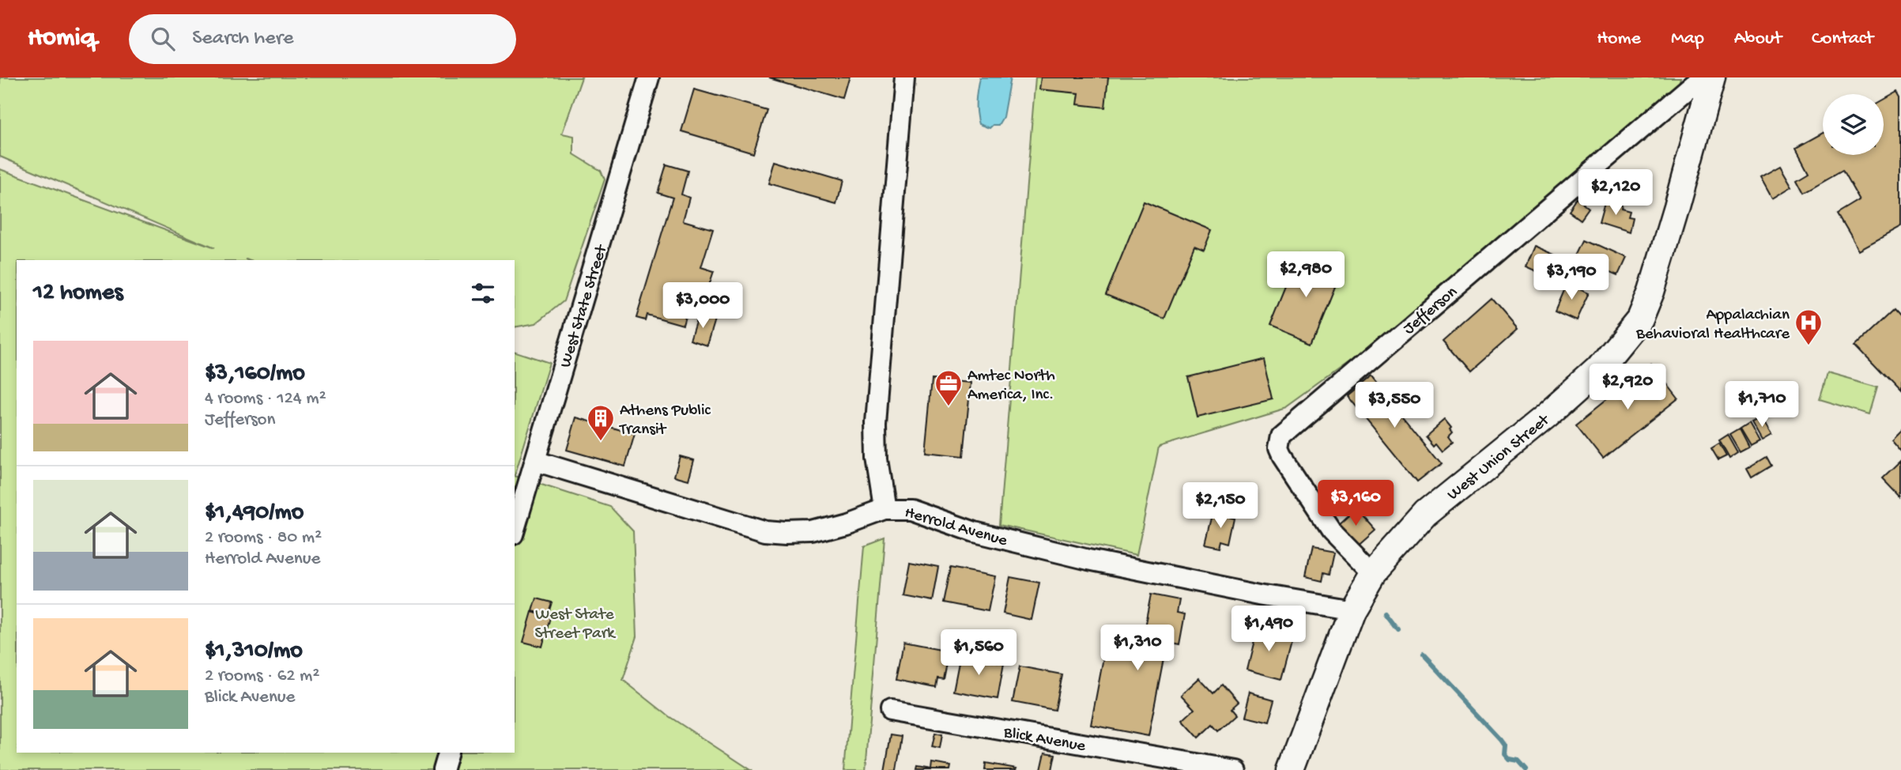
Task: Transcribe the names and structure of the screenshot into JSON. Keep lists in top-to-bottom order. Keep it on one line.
{"streets":{"main road":["West Union Street"],"street":["West State Street","Jefferson","Herrold Avenue","Blick Avenue"]},"crossings":[["West State Street","Herrold Avenue"],["Jefferson","West Union Street"],["West Union Street","Herrold Avenue"]],"parks":["West State Street Park"],"places":{"hospital":["Appalachian Behavioral Healthcare"],"office":["Amtec North America, Inc."],"building":["Athens Public Transit"]},"page":{"header":"Homiq","search":"Search here","nav":["Home","Map","About","Contact"],"price":["$2,120","$2,980","$3,190","$3,000","$2,920","$1,710","$3,550","$3,160","$2,150","$1,490","$1,310","$1,560"],"heading":"12 homes","list":[{"name":"$3,160/mo","note":"4 rooms · 124 m² · Jefferson"},{"name":"$1,490/mo","note":"2 rooms · 80 m² · Herrold Avenue"},{"name":"$1,310/mo","note":"2 rooms · 62 m² · Blick Avenue"}]}}
